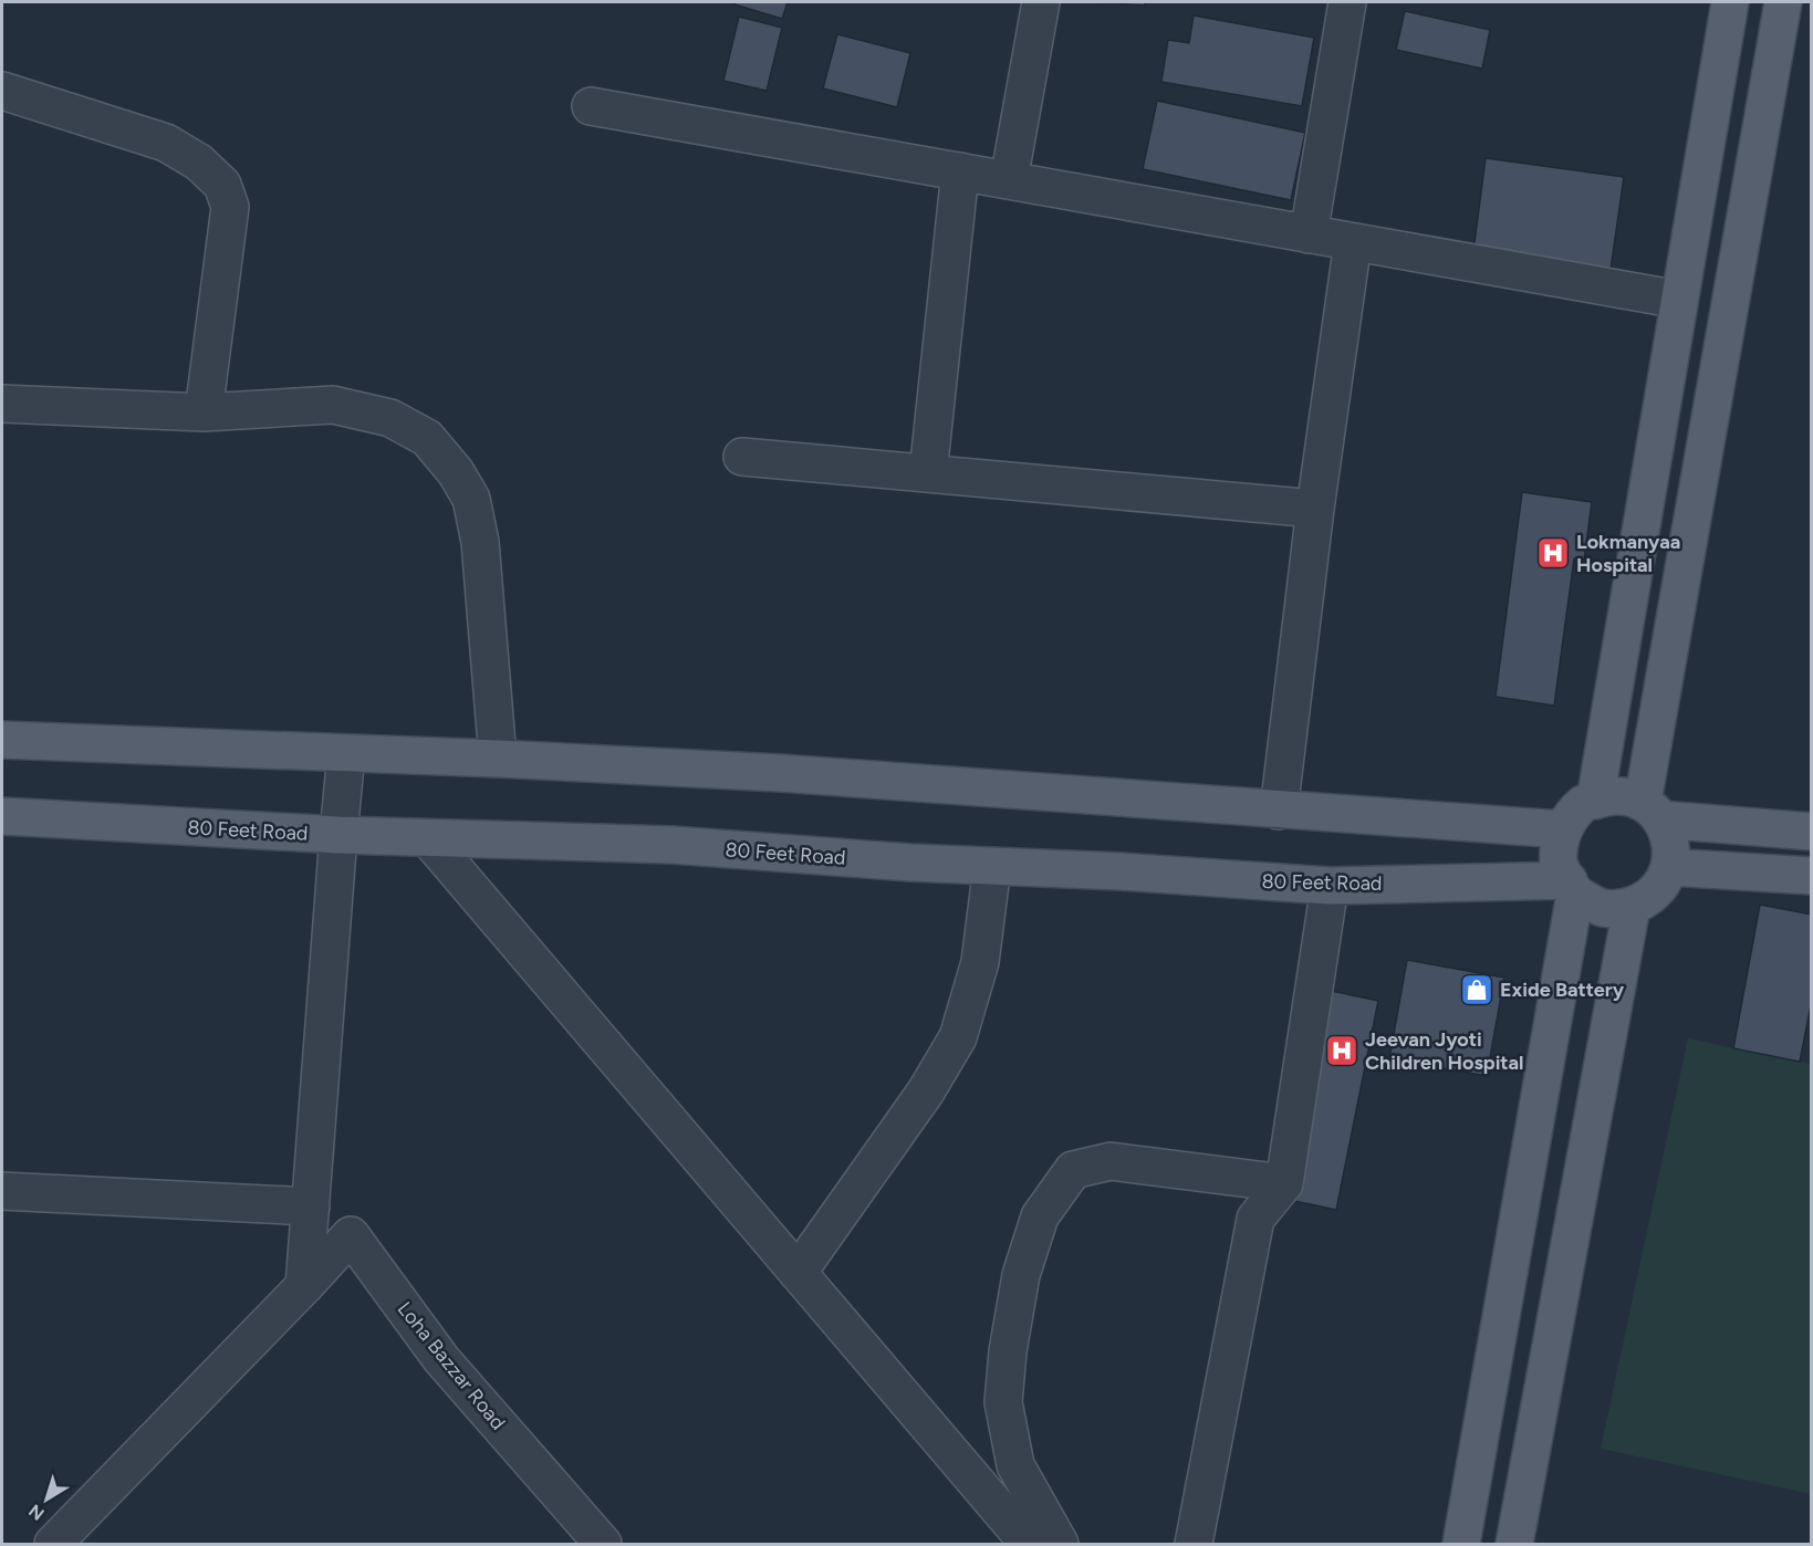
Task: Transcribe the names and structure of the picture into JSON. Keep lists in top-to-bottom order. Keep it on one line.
{"streets":{"main road":["80 Feet Road"],"street":["Loha Bazzar Road"]},"places":{"hospital":["Lokmanyaa Hospital","Jeevan Jyoti Children Hospital"],"shop":["Exide Battery"]},"north":"bottom left"}
